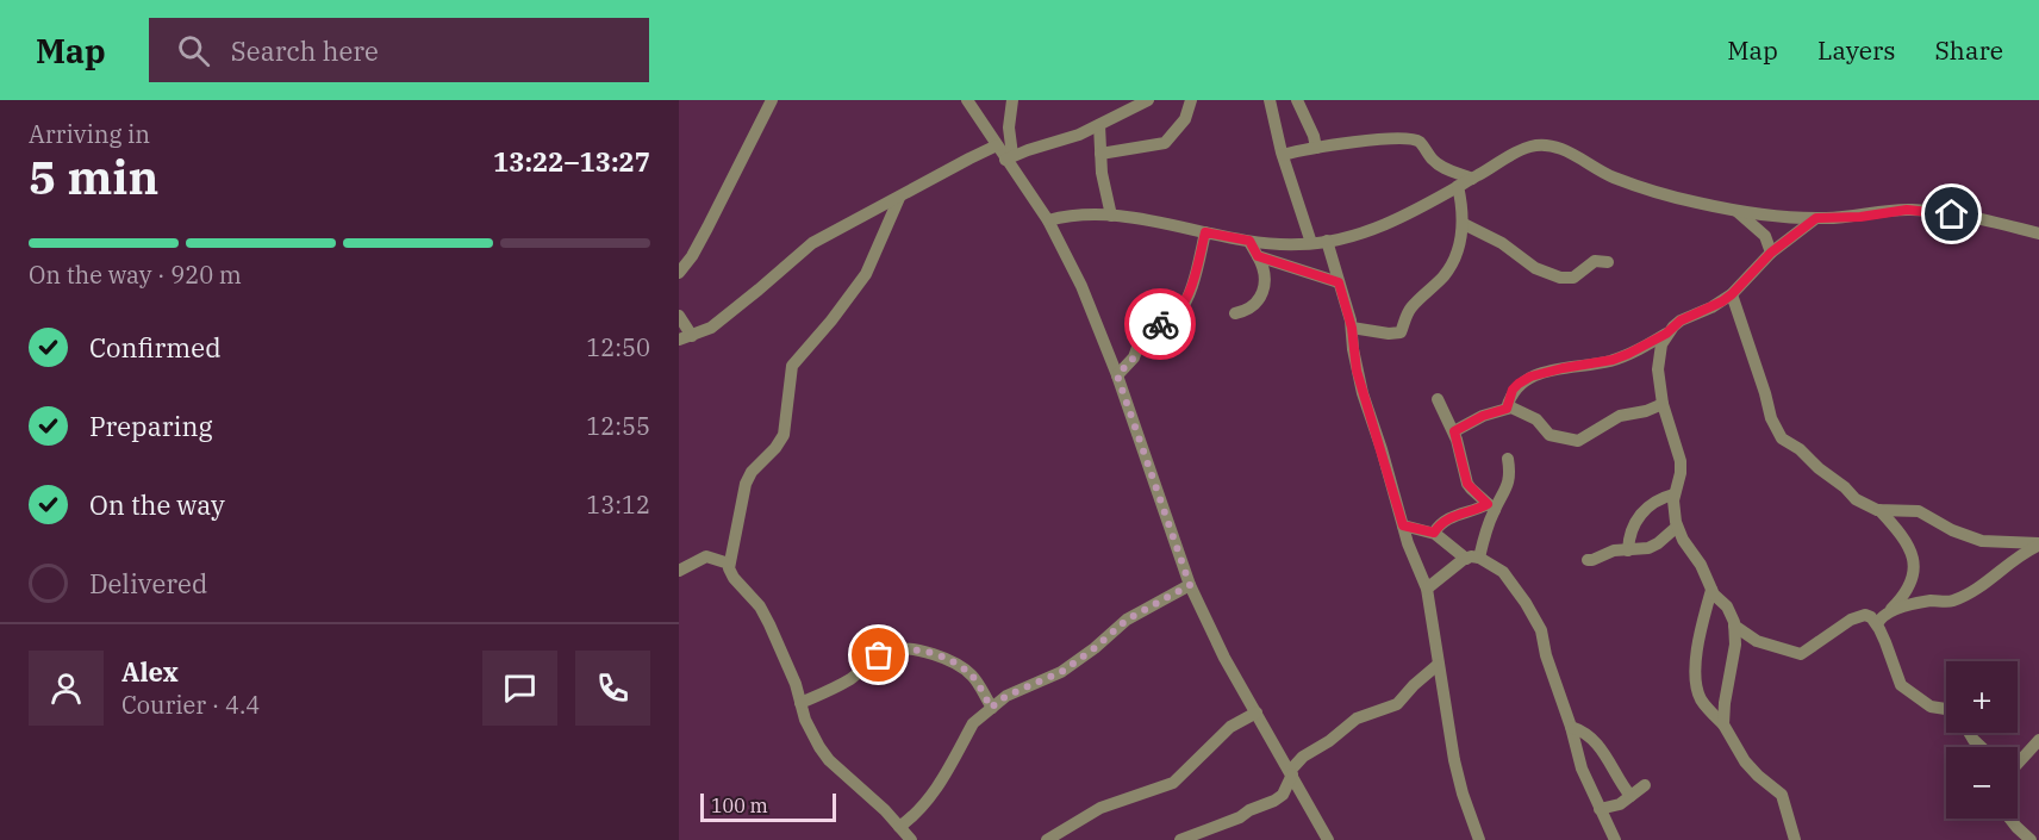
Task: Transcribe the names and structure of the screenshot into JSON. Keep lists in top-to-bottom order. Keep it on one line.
{"scale_bar":"100 m","page":{"header":"Map","search":"Search here","nav":["Map","Layers","Share"],"heading":["5 min","Arriving in","13:22–13:27"],"panel":["Alex","Courier · 4.4"],"bar":"On the way · 920 m","list":[["Confirmed","12:50"],["Preparing","12:55"],["On the way","13:12"],"Delivered"],"map_buttons":["+","−"],"scale":"100 m"}}
